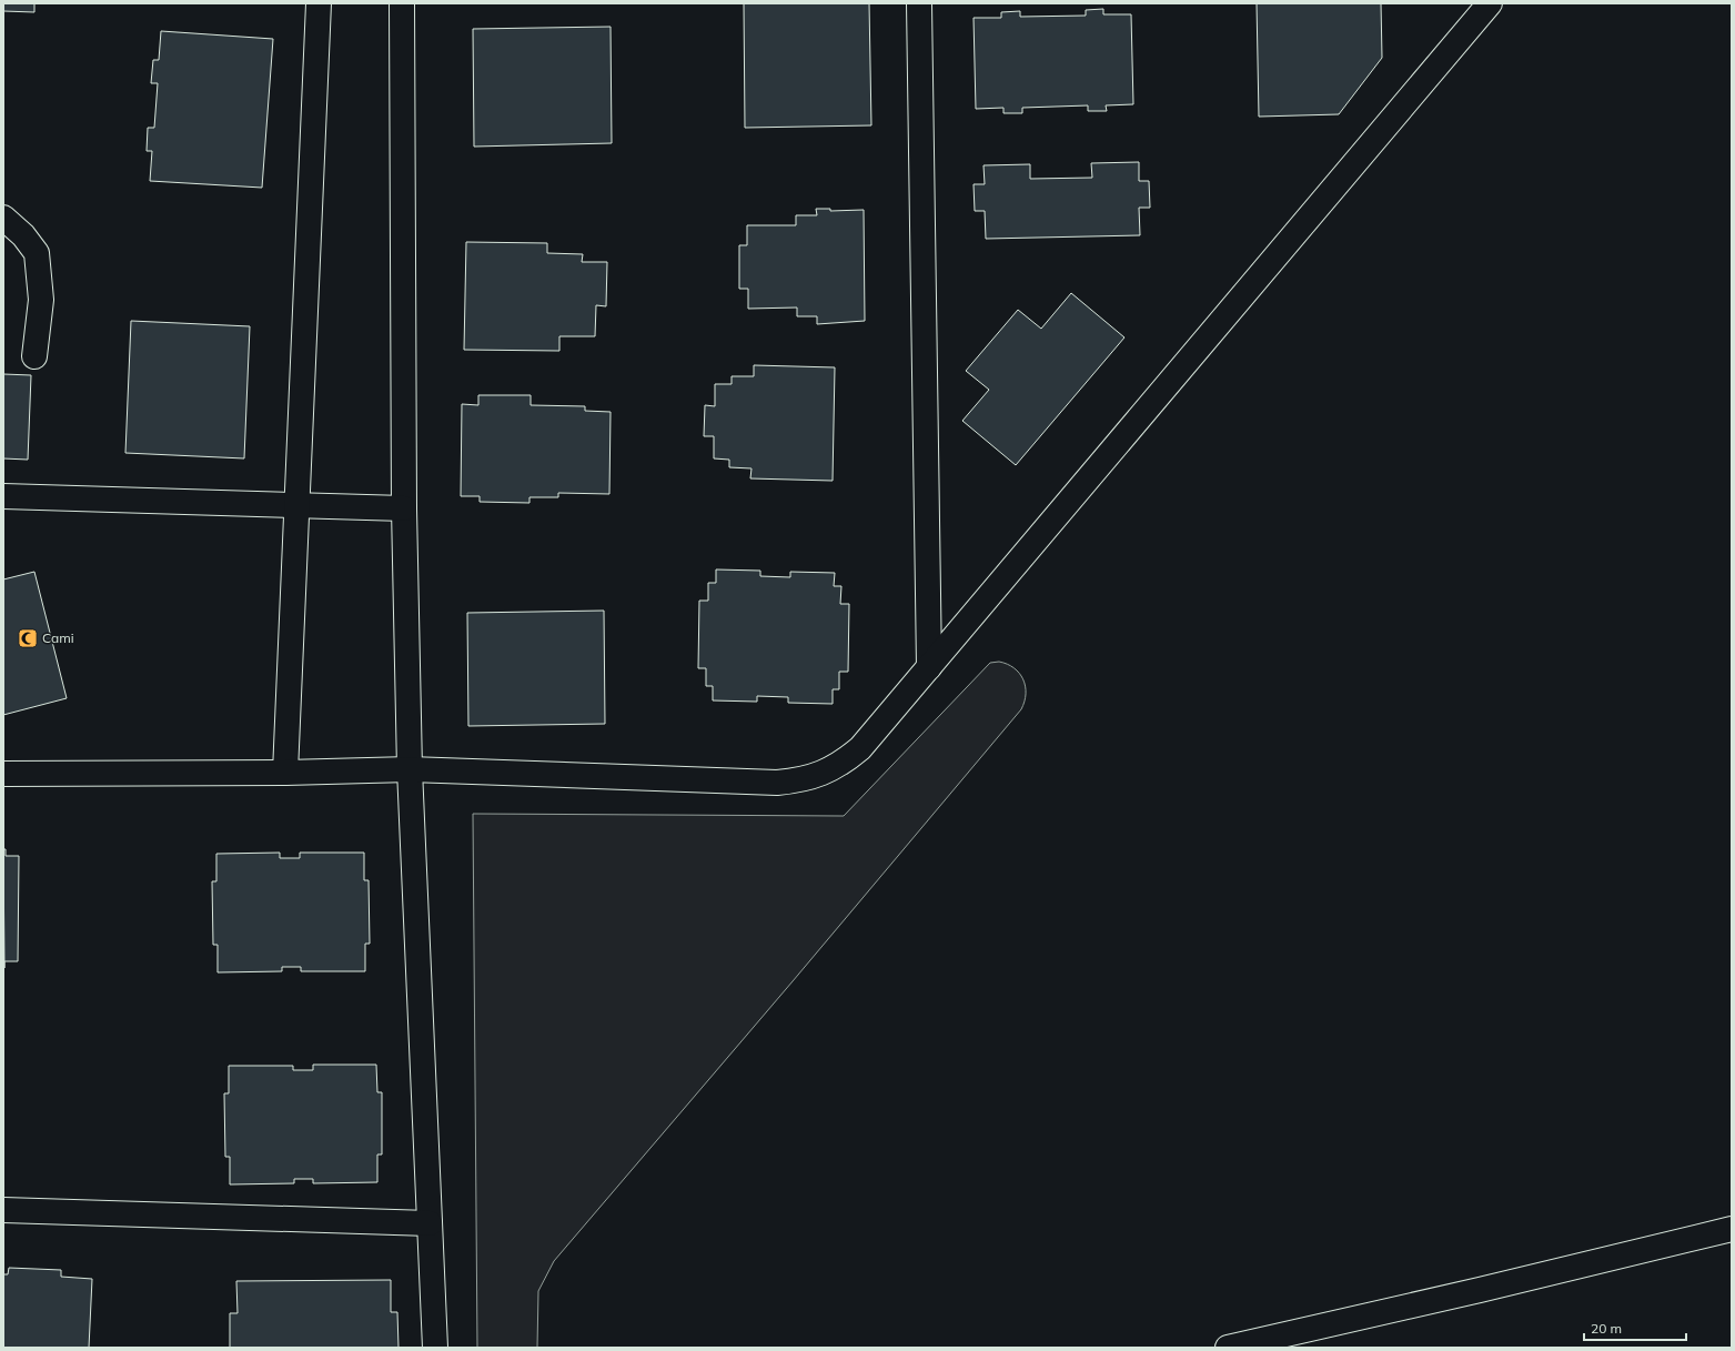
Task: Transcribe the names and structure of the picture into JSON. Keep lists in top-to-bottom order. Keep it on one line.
{"places":{"mosque":["Cami"]},"scale_bar":"20 m"}
